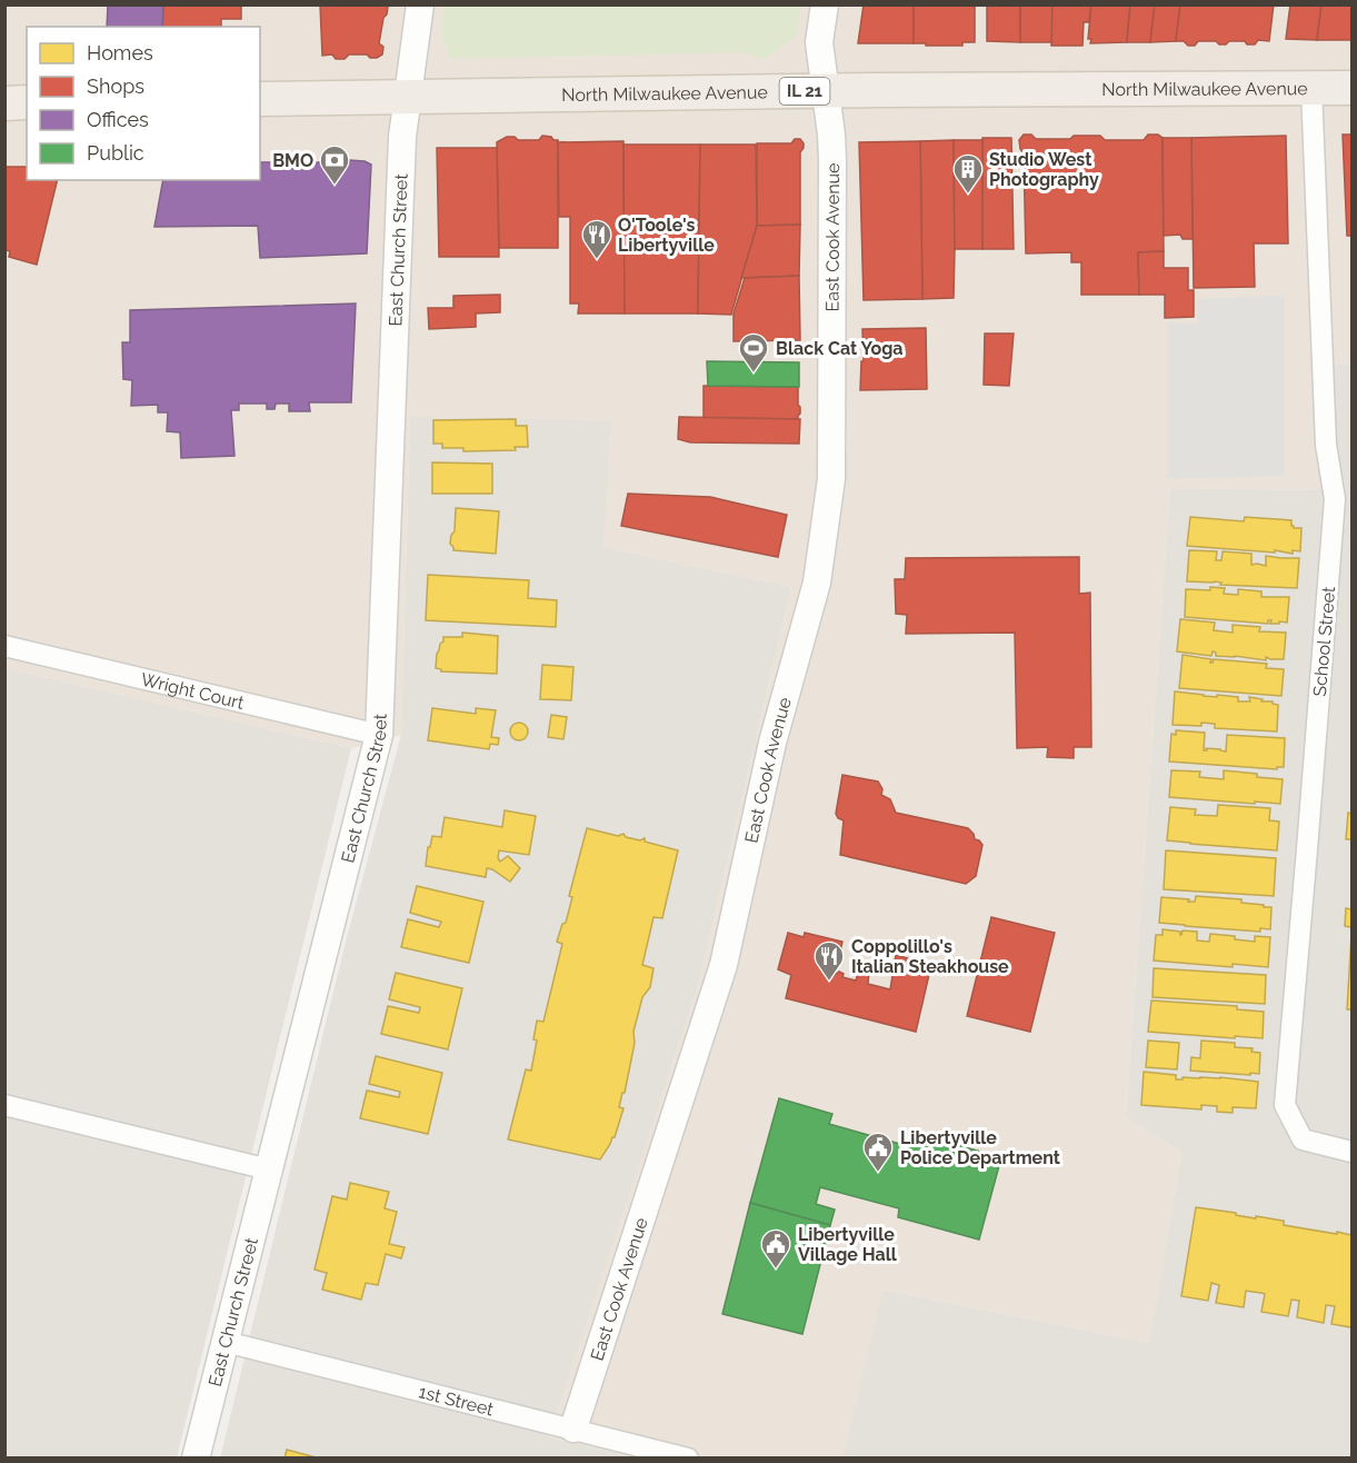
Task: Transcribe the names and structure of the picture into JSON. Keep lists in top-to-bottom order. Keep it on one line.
{"streets":{"main road":["North Milwaukee Avenue","IL 21"],"street":["East Cook Avenue","East Church Street","School Street","Wright Court","1st Street"]},"crossings":[["North Milwaukee Avenue","East Cook Avenue"],["North Milwaukee Avenue","East Church Street"],["North Milwaukee Avenue","School Street"],["East Cook Avenue","1st Street"],["East Church Street","Wright Court"],["East Church Street","1st Street"]],"places":{"bank":["BMO"],"building":["Studio West Photography"],"restaurant":["O'Toole's Libertyville","Coppolillo's Italian Steakhouse"],"sports":["Black Cat Yoga"],"public building":["Libertyville Police Department","Libertyville Village Hall"]},"legend":["Homes","Shops","Offices","Public"]}
